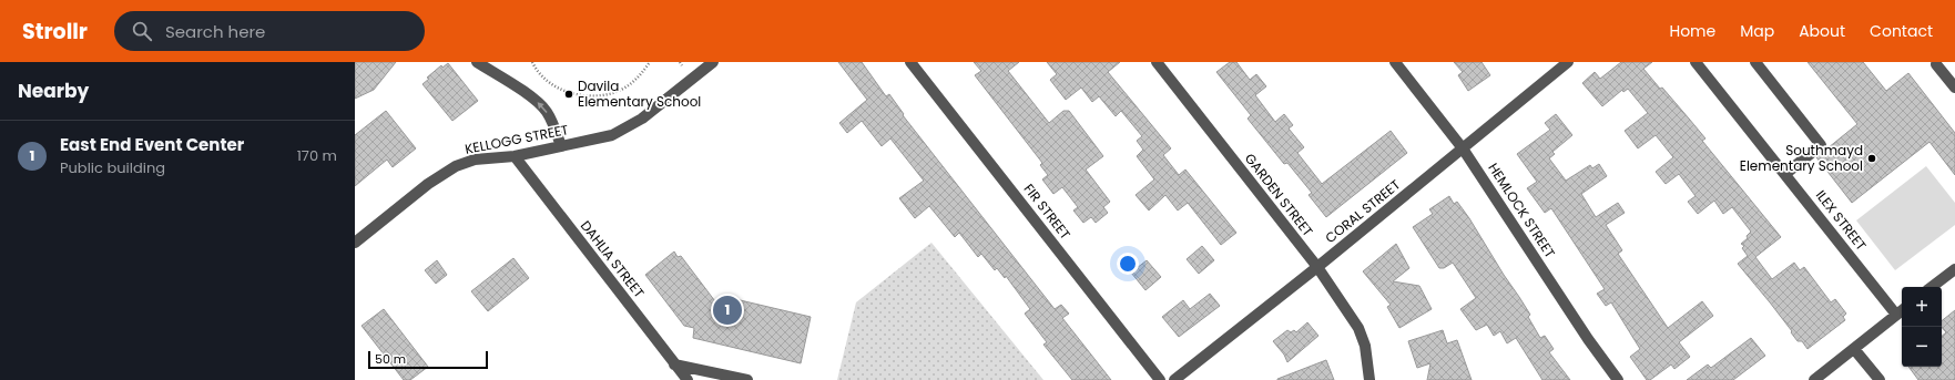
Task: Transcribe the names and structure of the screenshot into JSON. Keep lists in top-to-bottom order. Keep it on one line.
{"streets":{"street":["KELLOGG STREET","GARDEN STREET","HEMLOCK STREET","FIR STREET","CORAL STREET","ILEX STREET","DAHLIA STREET"]},"crossings":[["KELLOGG STREET","DAHLIA STREET"],["GARDEN STREET","CORAL STREET"],["HEMLOCK STREET","CORAL STREET"]],"places":["Davila Elementary School","Southmayd Elementary School"],"scale_bar":"50 m","page":{"header":"Strollr","search":"Search here","nav":["Home","Map","About","Contact"],"heading":"Nearby","list":[{"mark":"1","name":"East End Event Center","note":"Public building","value":"170 m"}],"map_buttons":["+","−"],"pins":"1","scale":"50 m"}}
